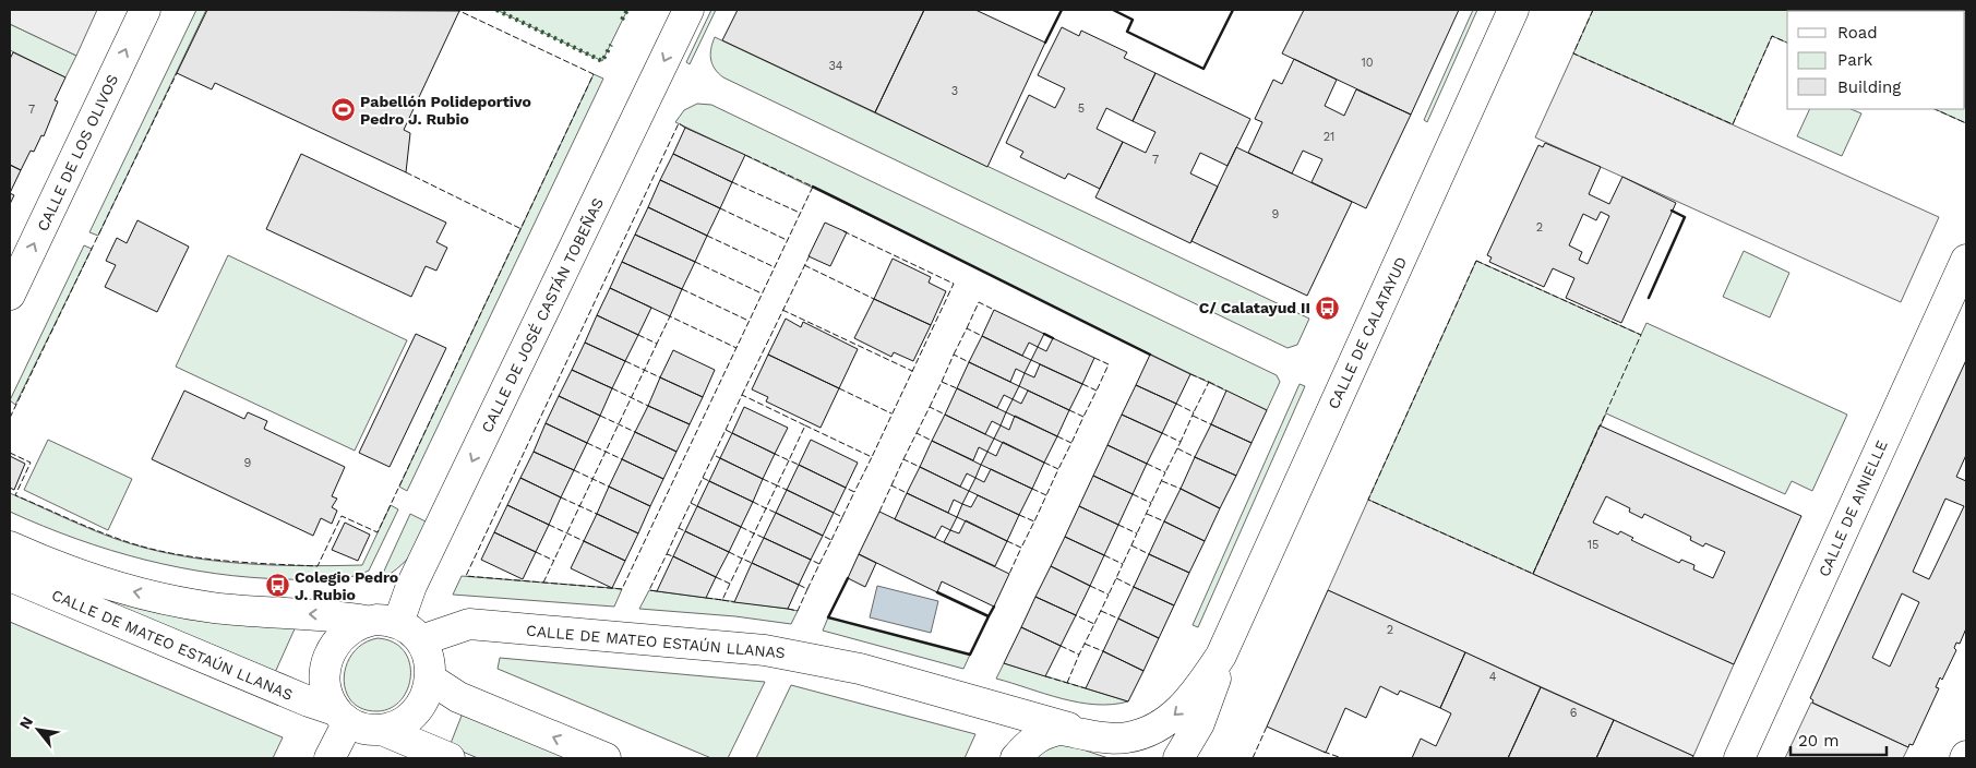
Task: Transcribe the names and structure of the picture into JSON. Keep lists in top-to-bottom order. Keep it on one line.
{"streets":{"street":["CALLE DE LOS OLIVOS","CALLE DE JOSÉ CASTÁN TOBEÑAS","CALLE DE CALATAYUD","CALLE DE AINIELLE","CALLE DE MATEO ESTAÚN LLANAS"]},"crossings":[["CALLE DE JOSÉ CASTÁN TOBEÑAS","CALLE DE MATEO ESTAÚN LLANAS"],["CALLE DE CALATAYUD","CALLE DE MATEO ESTAÚN LLANAS"]],"one_way":["CALLE DE LOS OLIVOS","CALLE DE JOSÉ CASTÁN TOBEÑAS"],"places":{"sports":["Pabellón Polideportivo Pedro J. Rubio"],"bus stop":["C/ Calatayud II","Colegio Pedro J. Rubio"]},"house_numbers":["10","34","3","5","7","21","7","9","2","9","15","2","4","6"],"legend":["Road","Park","Building"],"scale_bar":"20 m","north":"top left"}
